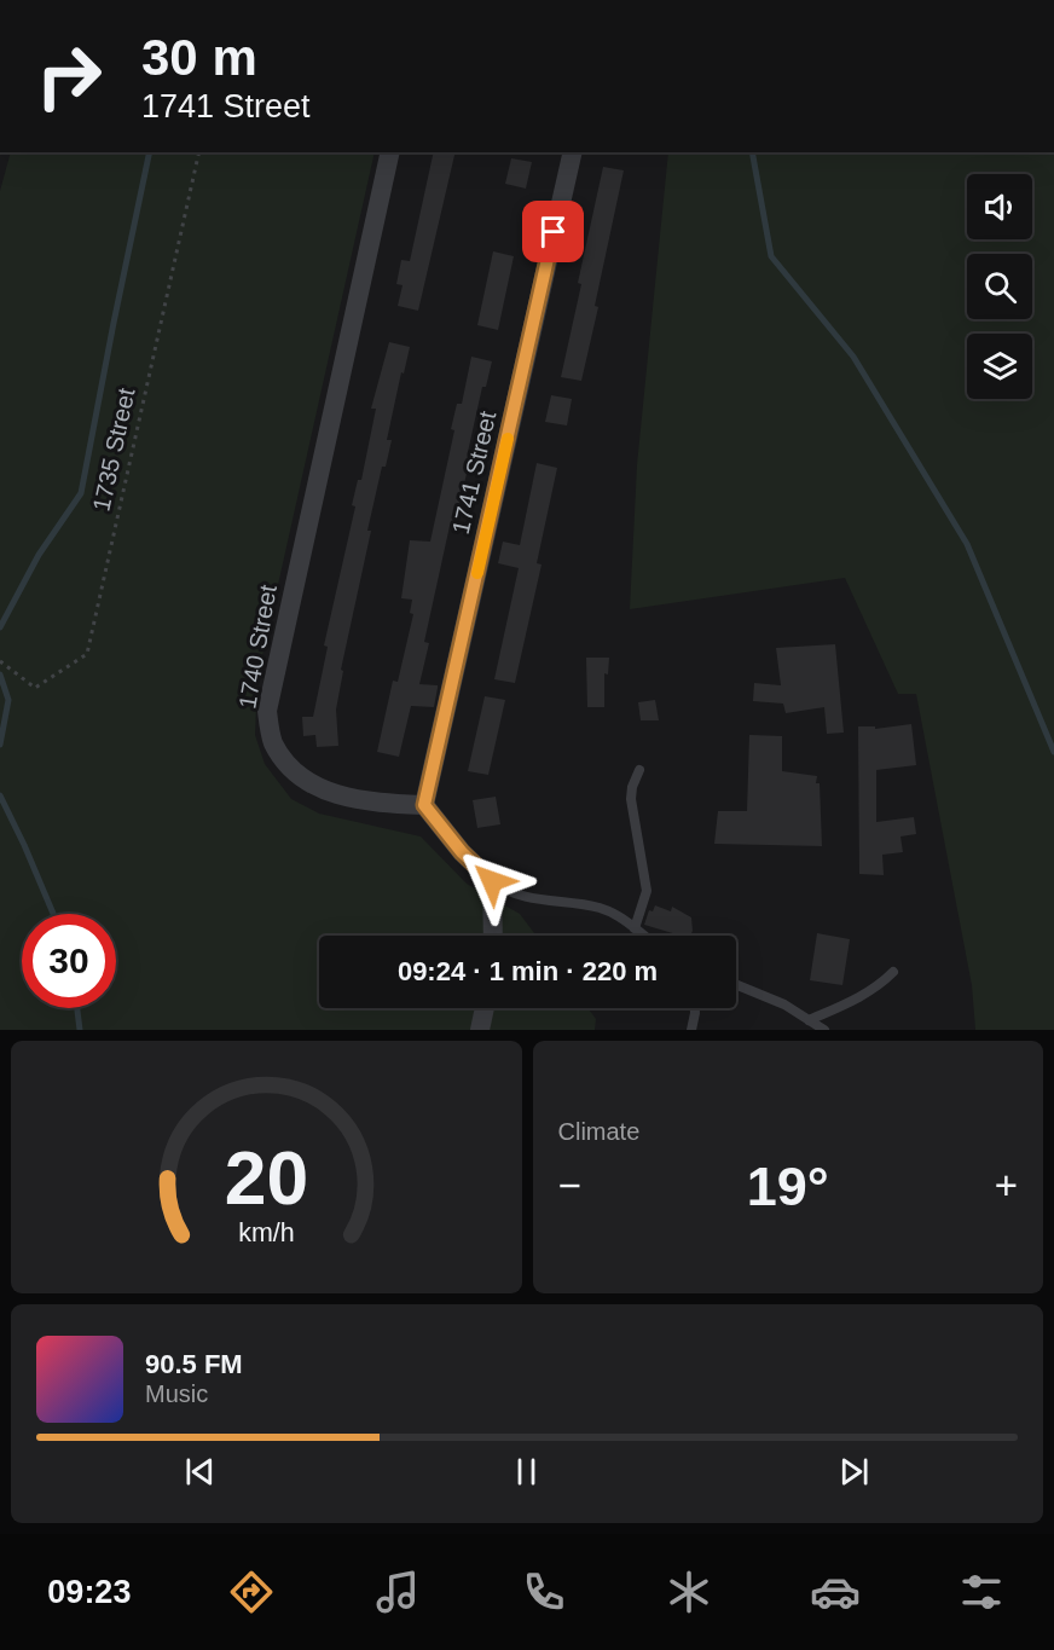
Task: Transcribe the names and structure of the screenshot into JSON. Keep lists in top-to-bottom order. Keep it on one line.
{"streets":{"street":["1741 Street","1740 Street"],"path":["1735 Street"]},"crossings":[["1741 Street","1740 Street"]],"page":{"turn":["30 m","1741 Street"],"limit":"30","trip":"09:24 · 1 min · 220 m","tile":"Climate","heat":["−","19°","+"],"song":["90.5 FM","Music"],"tabs":"09:23","gauge":["20","km/h"]}}
